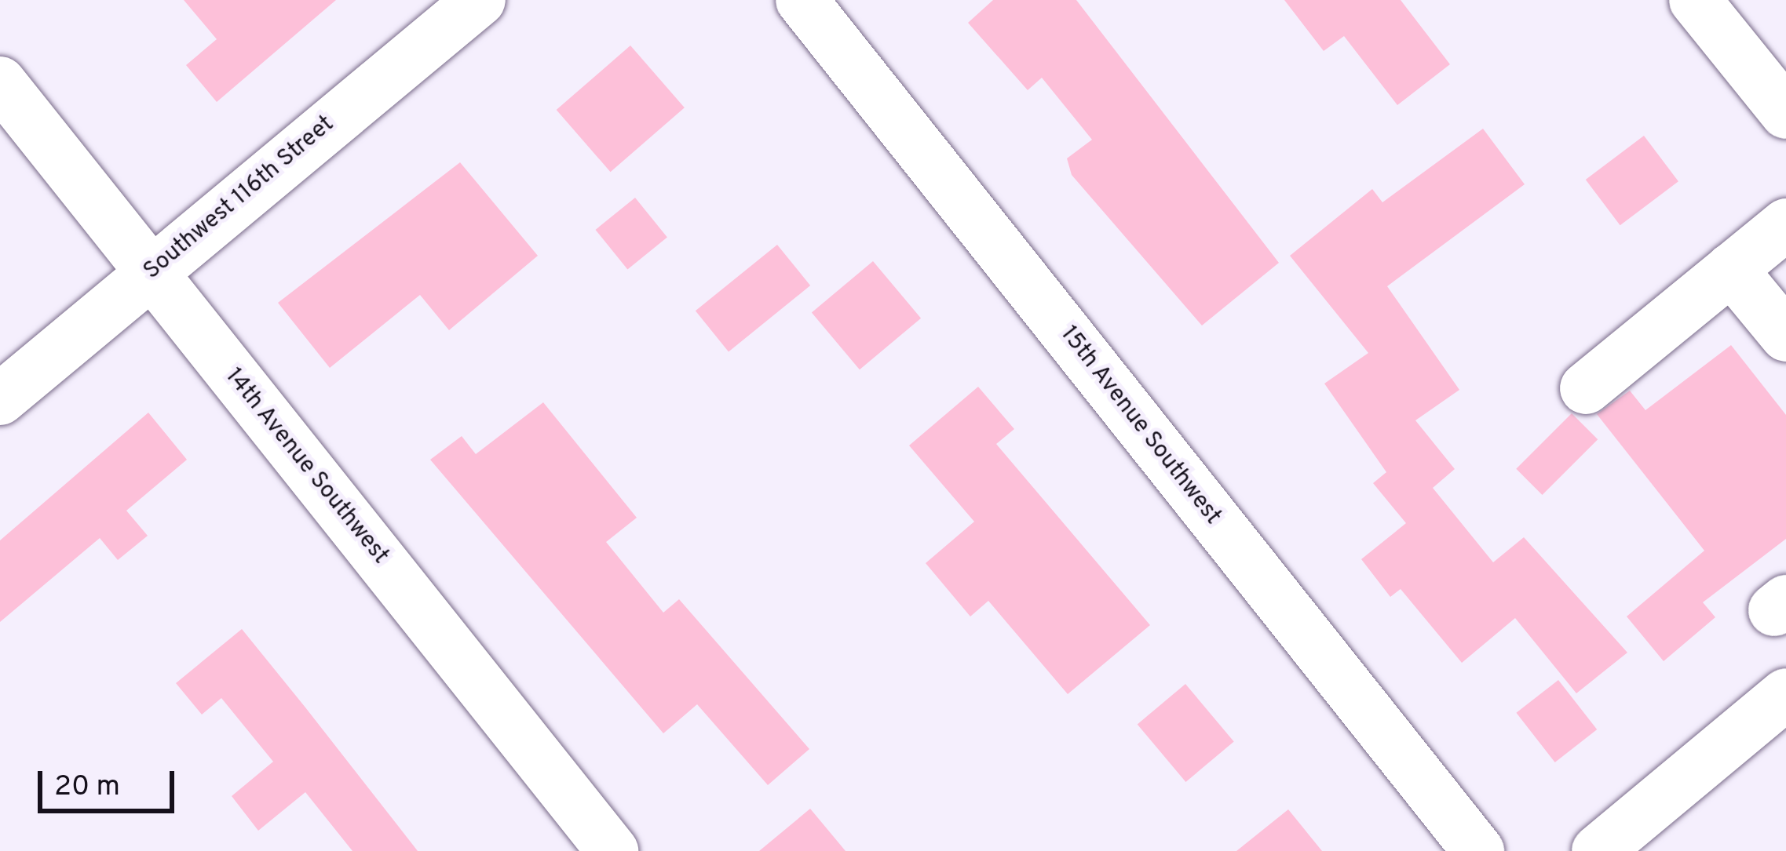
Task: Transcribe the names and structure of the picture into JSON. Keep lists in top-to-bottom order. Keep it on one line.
{"streets":{"street":["Southwest 116th Street","15th Avenue Southwest","14th Avenue Southwest"]},"crossings":[["Southwest 116th Street","14th Avenue Southwest"]],"scale_bar":"20 m"}
